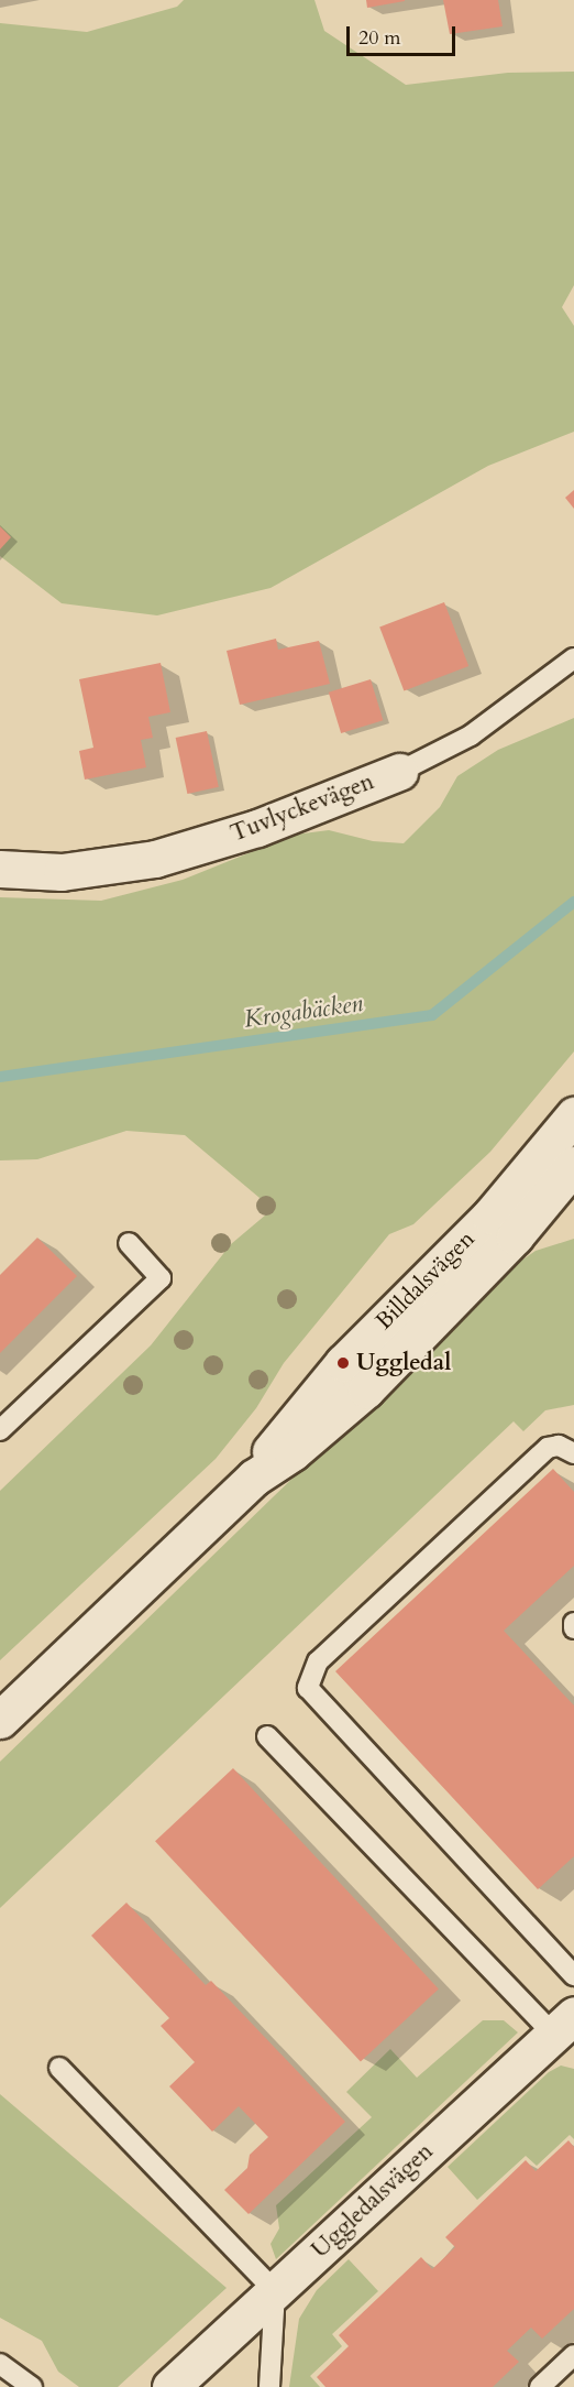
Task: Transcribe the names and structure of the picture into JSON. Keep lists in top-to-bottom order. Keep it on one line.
{"streets":{"street":["Tuvlyckevägen","Billdalsvägen","Uggledalsvägen"]},"water":["Krogabäcken"],"places":["Uggledal"],"scale_bar":"20 m"}
